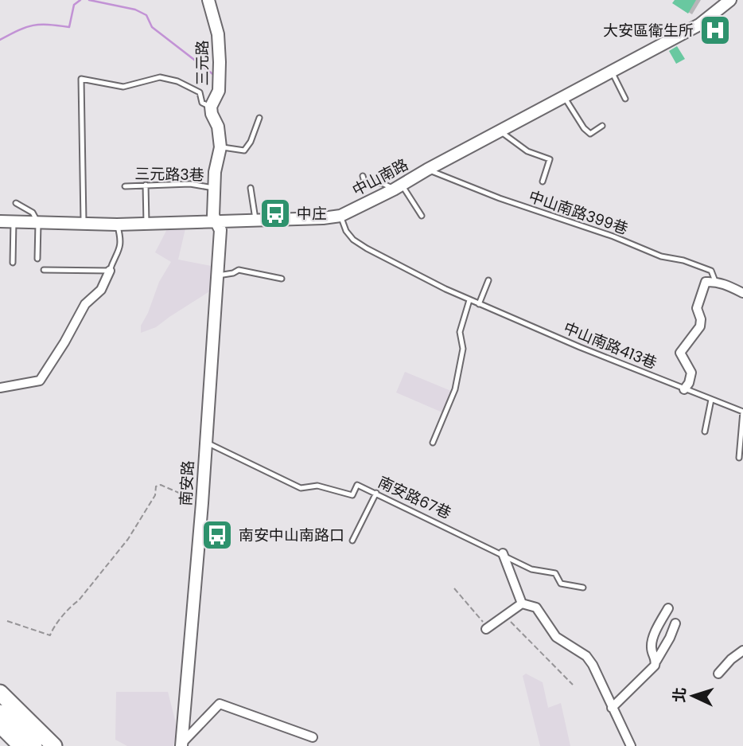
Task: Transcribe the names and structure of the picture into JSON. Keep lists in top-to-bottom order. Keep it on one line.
{"streets":{"street":["三元路","中山南路","南安路"],"lane":["三元路3巷","中山南路399巷","中山南路413巷","南安路67巷"]},"crossings":[["三元路","三元路3巷"],["三元路","中山南路"],["三元路","南安路"],["中山南路","中山南路399巷"],["中山南路","中山南路413巷"],["中山南路","南安路"],["南安路","南安路67巷"]],"places":{"hospital":["大安區衛生所"],"bus stop":["中庄","南安中山南路口"]},"north":"left"}
